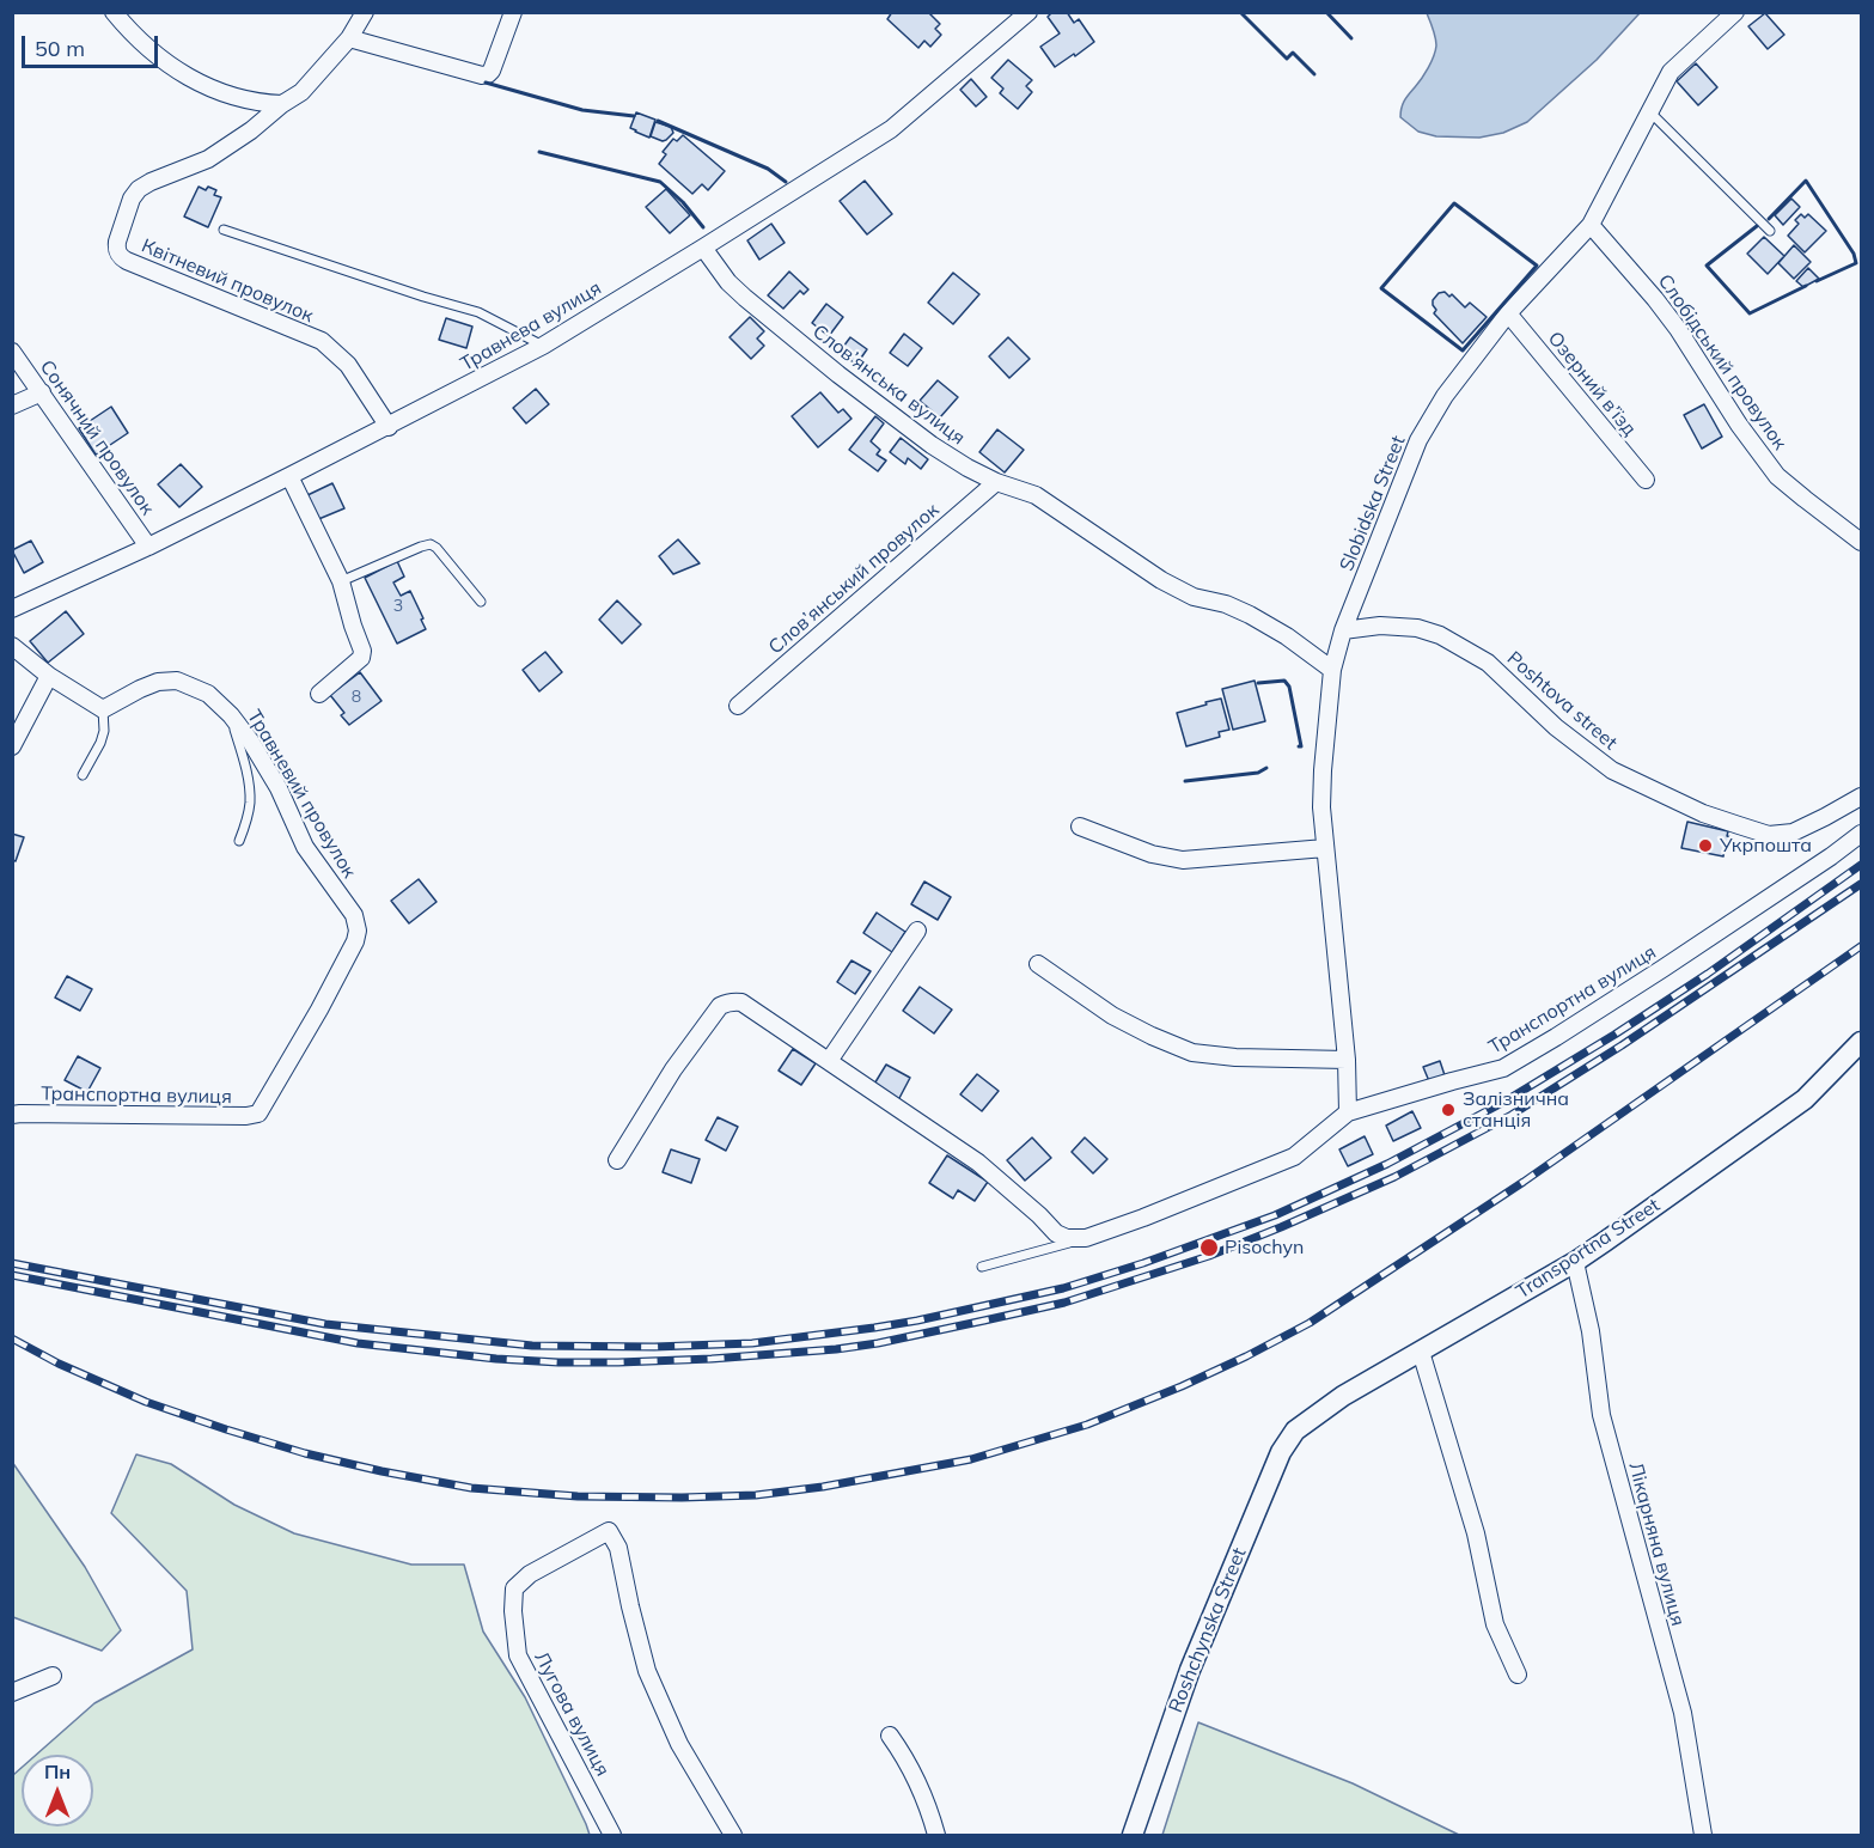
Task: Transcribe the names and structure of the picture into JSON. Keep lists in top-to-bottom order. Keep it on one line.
{"streets":{"street":["Квітневий провулок","Травнева вулиця","Слобідський провулок","Озерний в’їзд","Слов’янська вулиця","Сонячний провулок","Slobidska Street","Слов’янський провулок","Poshtova street","Травневий провулок","Транспортна вулиця","Transportna Street","Лікарняна вулиця","Roshchynska Street","Лугова вулиця"]},"crossings":[["Квітневий провулок","Травнева вулиця"],["Травнева вулиця","Слов’янська вулиця"],["Травнева вулиця","Сонячний провулок"],["Слобідський провулок","Slobidska Street"],["Озерний в’їзд","Slobidska Street"],["Слов’янська вулиця","Slobidska Street"],["Слов’янська вулиця","Слов’янський провулок"],["Slobidska Street","Poshtova street"],["Slobidska Street","Транспортна вулиця"],["Травневий провулок","Транспортна вулиця"],["Transportna Street","Лікарняна вулиця"],["Transportna Street","Roshchynska Street"]],"places":["Укрпошта","Залізнична станція","Pisochyn"],"house_numbers":["3","8"],"scale_bar":"50 m","north":"top"}
